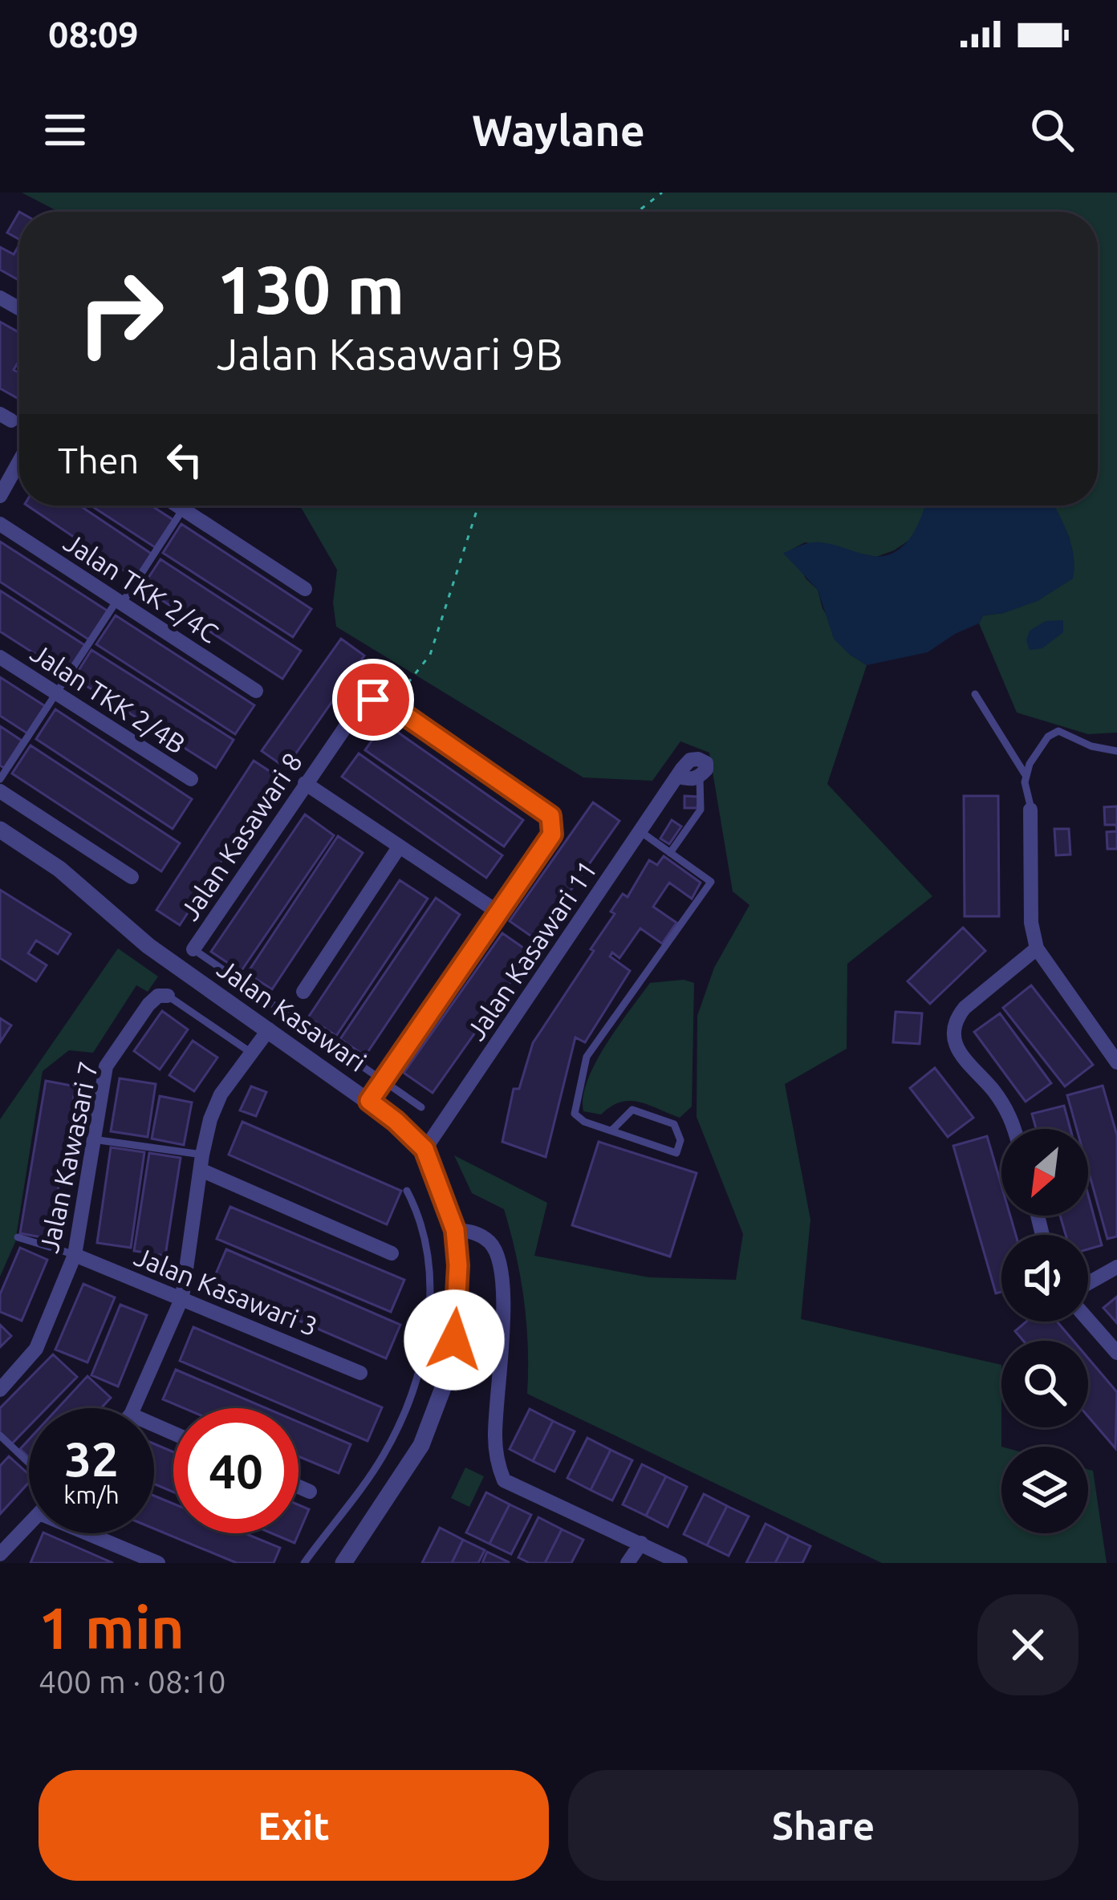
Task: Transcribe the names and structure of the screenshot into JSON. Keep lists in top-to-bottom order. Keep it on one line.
{"streets":{"street":["Jalan TKK 2/4C","Jalan TKK 2/4B","Jalan Kasawari 8","Jalan Kasawari 11","Jalan Kasawari","Jalan Kawasari 7","Jalan Kasawari 3"]},"crossings":[["Jalan Kasawari 11","Jalan Kasawari"],["Jalan Kawasari 7","Jalan Kasawari 3"]],"north":"bottom left","page":{"status":"08:09","header":"Waylane","turn":["130 m","Jalan Kasawari 9B"],"then":"Then","speed":"32 km/h","limit":"40","heading":["1 min","400 m · 08:10"],"buttons":["Exit","Share"]}}
